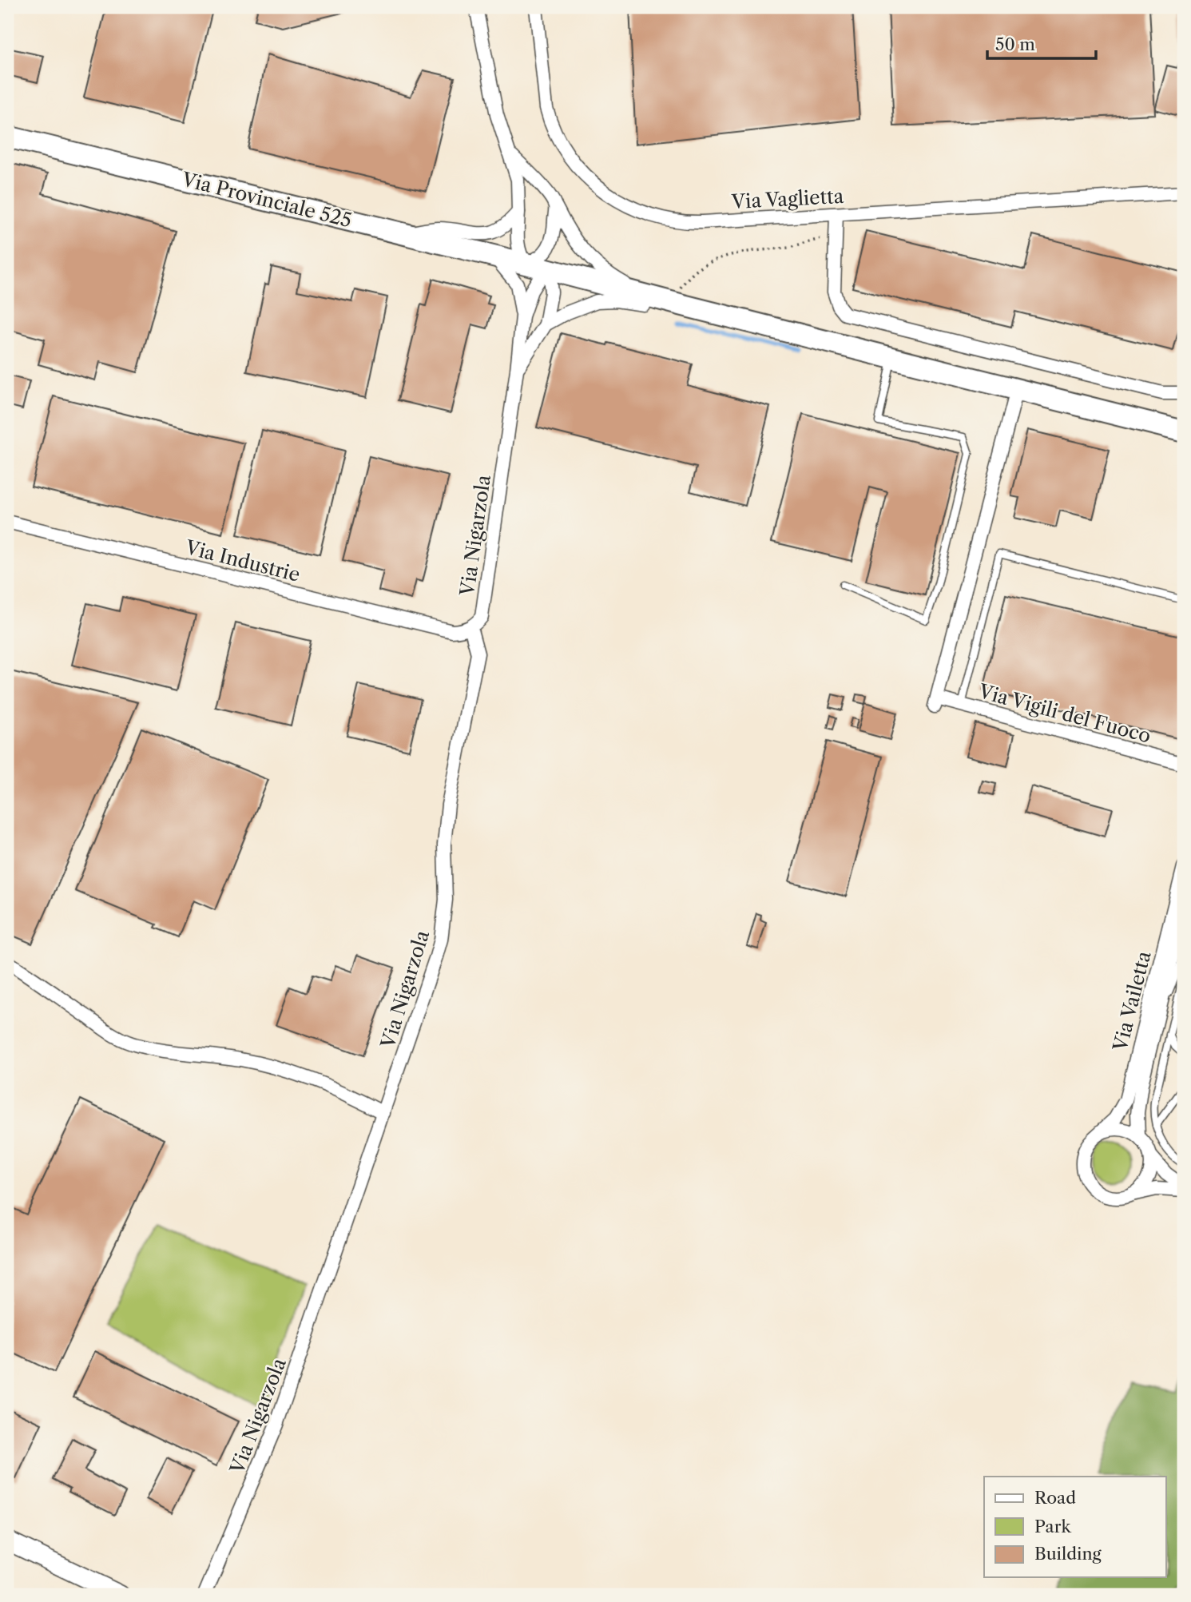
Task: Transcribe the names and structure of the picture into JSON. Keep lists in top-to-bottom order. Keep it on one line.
{"streets":{"main road":["Via Provinciale 525"],"street":["Via Vaglietta","Via Nigarzola","Via Industrie","Via Vigili del Fuoco","Via Vailetta"]},"crossings":[["Via Provinciale 525","Via Nigarzola"],["Via Provinciale 525","Via Vigili del Fuoco"],["Via Nigarzola","Via Industrie"]],"legend":["Road","Park","Building"],"scale_bar":"50 m"}
